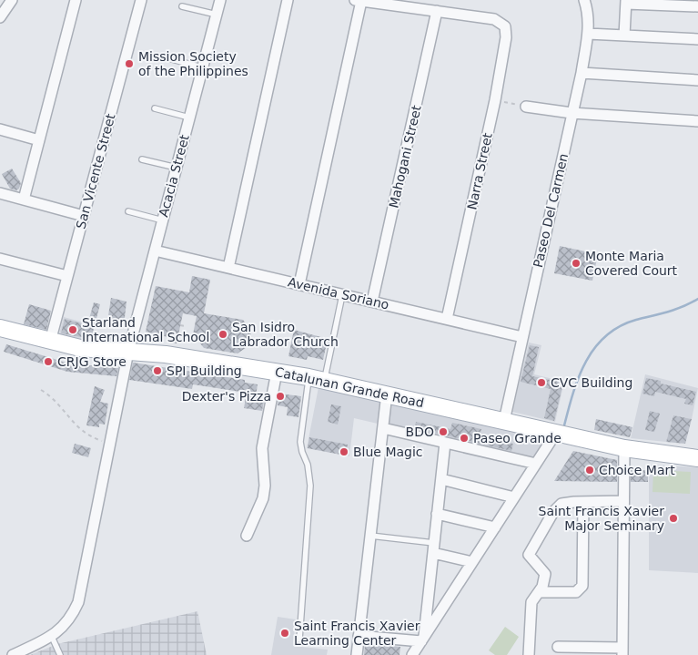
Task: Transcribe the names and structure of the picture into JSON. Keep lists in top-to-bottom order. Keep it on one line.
{"streets":{"main road":["Catalunan Grande Road"],"street":["Mahogani Street","San Vicente Street","Narra Street","Acacia Street","Paseo Del Carmen","Avenida Soriano"]},"crossings":[["Mahogani Street","Narra Street"],["Mahogani Street","Avenida Soriano"],["San Vicente Street","Catalunan Grande Road"],["Narra Street","Avenida Soriano"],["Acacia Street","Avenida Soriano"],["Acacia Street","Catalunan Grande Road"],["Paseo Del Carmen","Avenida Soriano"],["Paseo Del Carmen","Catalunan Grande Road"]],"places":["Mission Society of the Philippines","Monte Maria Covered Court","Starland International School","San Isidro Labrador Church","CRJG Store","SPI Building","CVC Building","Dexter's Pizza","BDO","Paseo Grande","Blue Magic","Choice Mart","Saint Francis Xavier Major Seminary","Saint Francis Xavier Learning Center"]}
